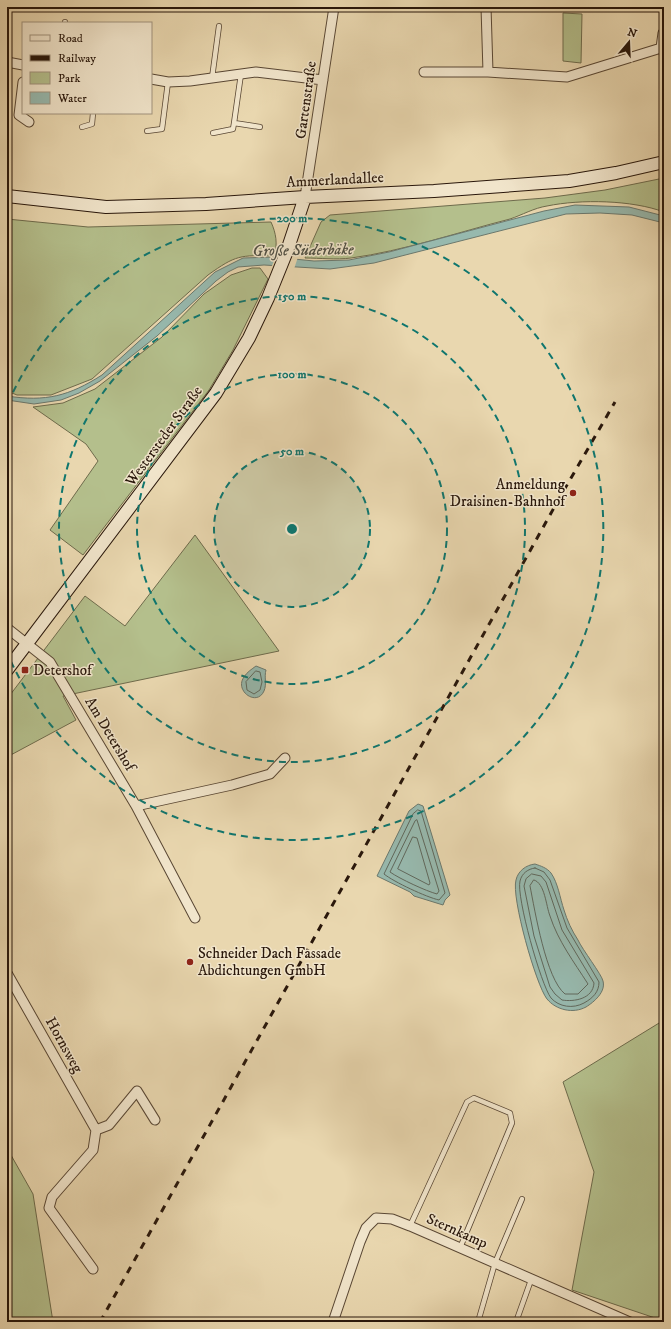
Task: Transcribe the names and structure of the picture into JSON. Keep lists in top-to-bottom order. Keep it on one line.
{"streets":{"main road":["Ammerlandallee","Westersteder Straße"],"street":["Gartenstraße","Am Detershof","Hornsweg","Sternkamp"]},"crossings":[["Gartenstraße","Ammerlandallee"],["Gartenstraße","Westersteder Straße"],["Ammerlandallee","Westersteder Straße"],["Westersteder Straße","Am Detershof"]],"water":["Große Süderbäke"],"places":{"other":["Anmeldung Draisinen-Bahnhof","Schneider Dach Fassade Abdichtungen GmbH"],"transit":["Detershof"]},"legend":["Road","Railway","Park","Water"],"north":"top","rings":["200 m","150 m","100 m","50 m"]}
